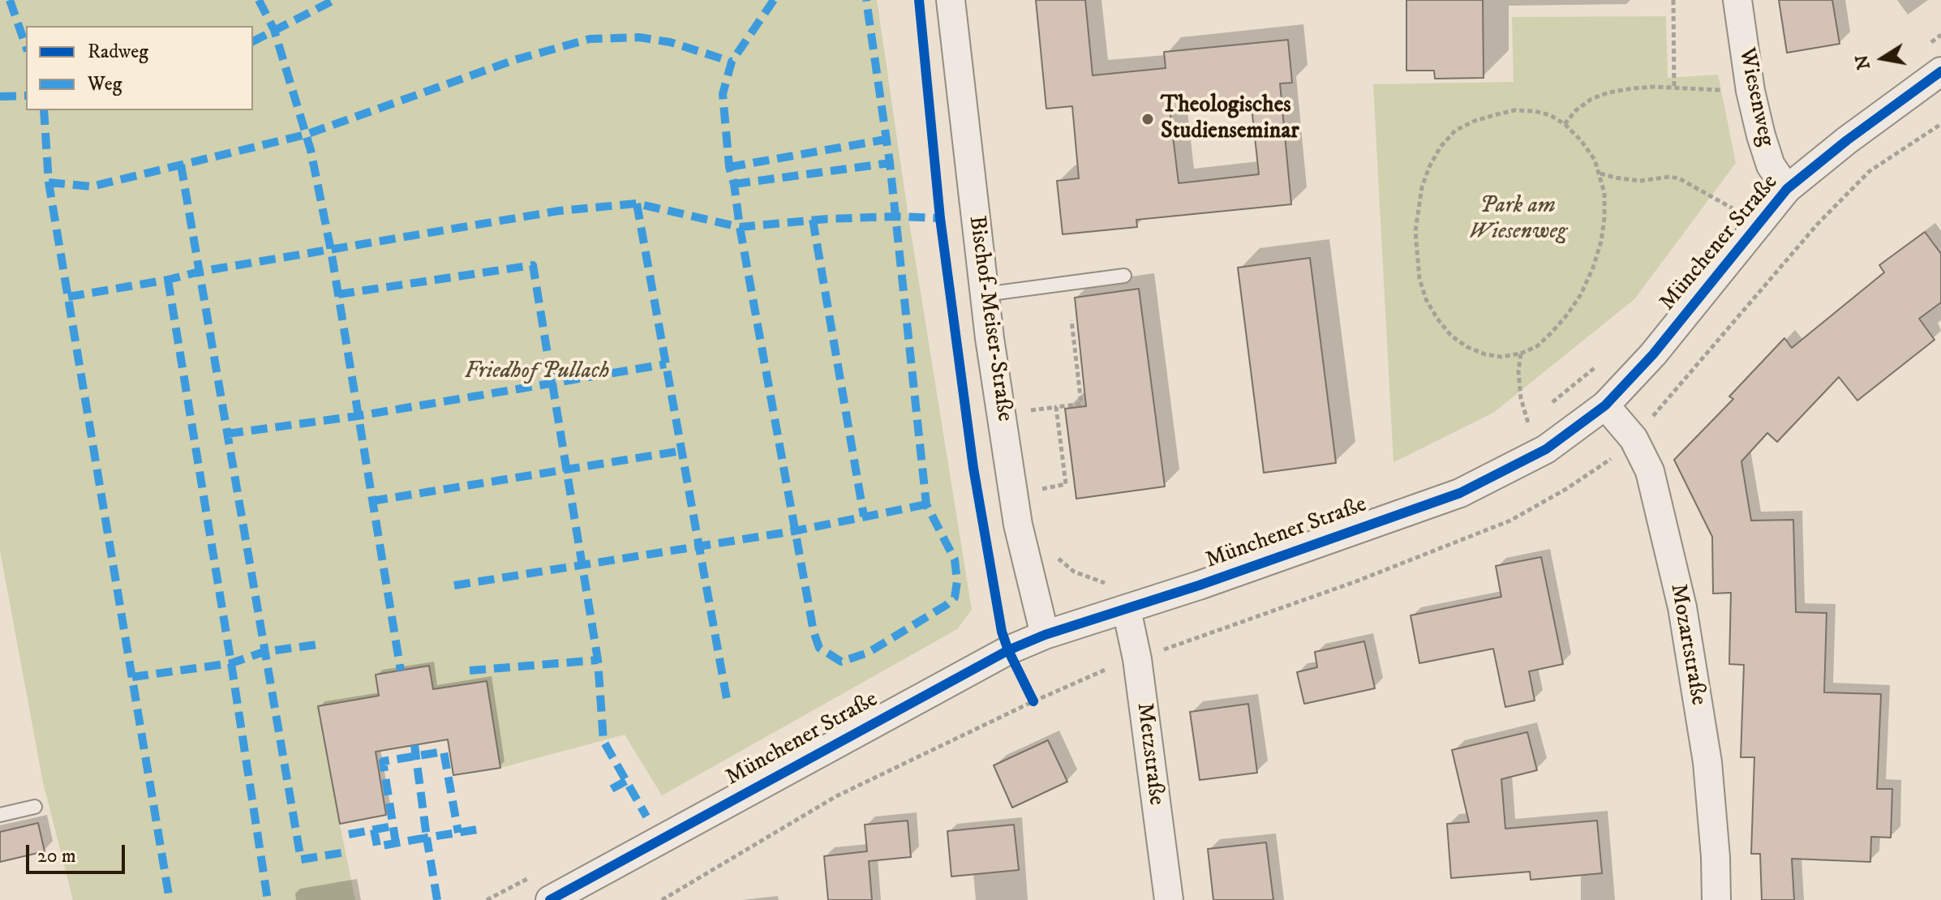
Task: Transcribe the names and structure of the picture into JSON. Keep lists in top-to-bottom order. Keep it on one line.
{"streets":{"street":["Wiesenweg","Münchener Straße","Bischof-Meiser-Straße","Mozartstraße","Metzstraße"]},"crossings":[["Wiesenweg","Münchener Straße"],["Münchener Straße","Bischof-Meiser-Straße"],["Münchener Straße","Mozartstraße"],["Münchener Straße","Metzstraße"]],"parks":["Park am Wiesenweg","Friedhof Pullach"],"places":["Theologisches Studienseminar"],"legend":["Radweg","Weg"],"scale_bar":"20 m","north":"left"}
